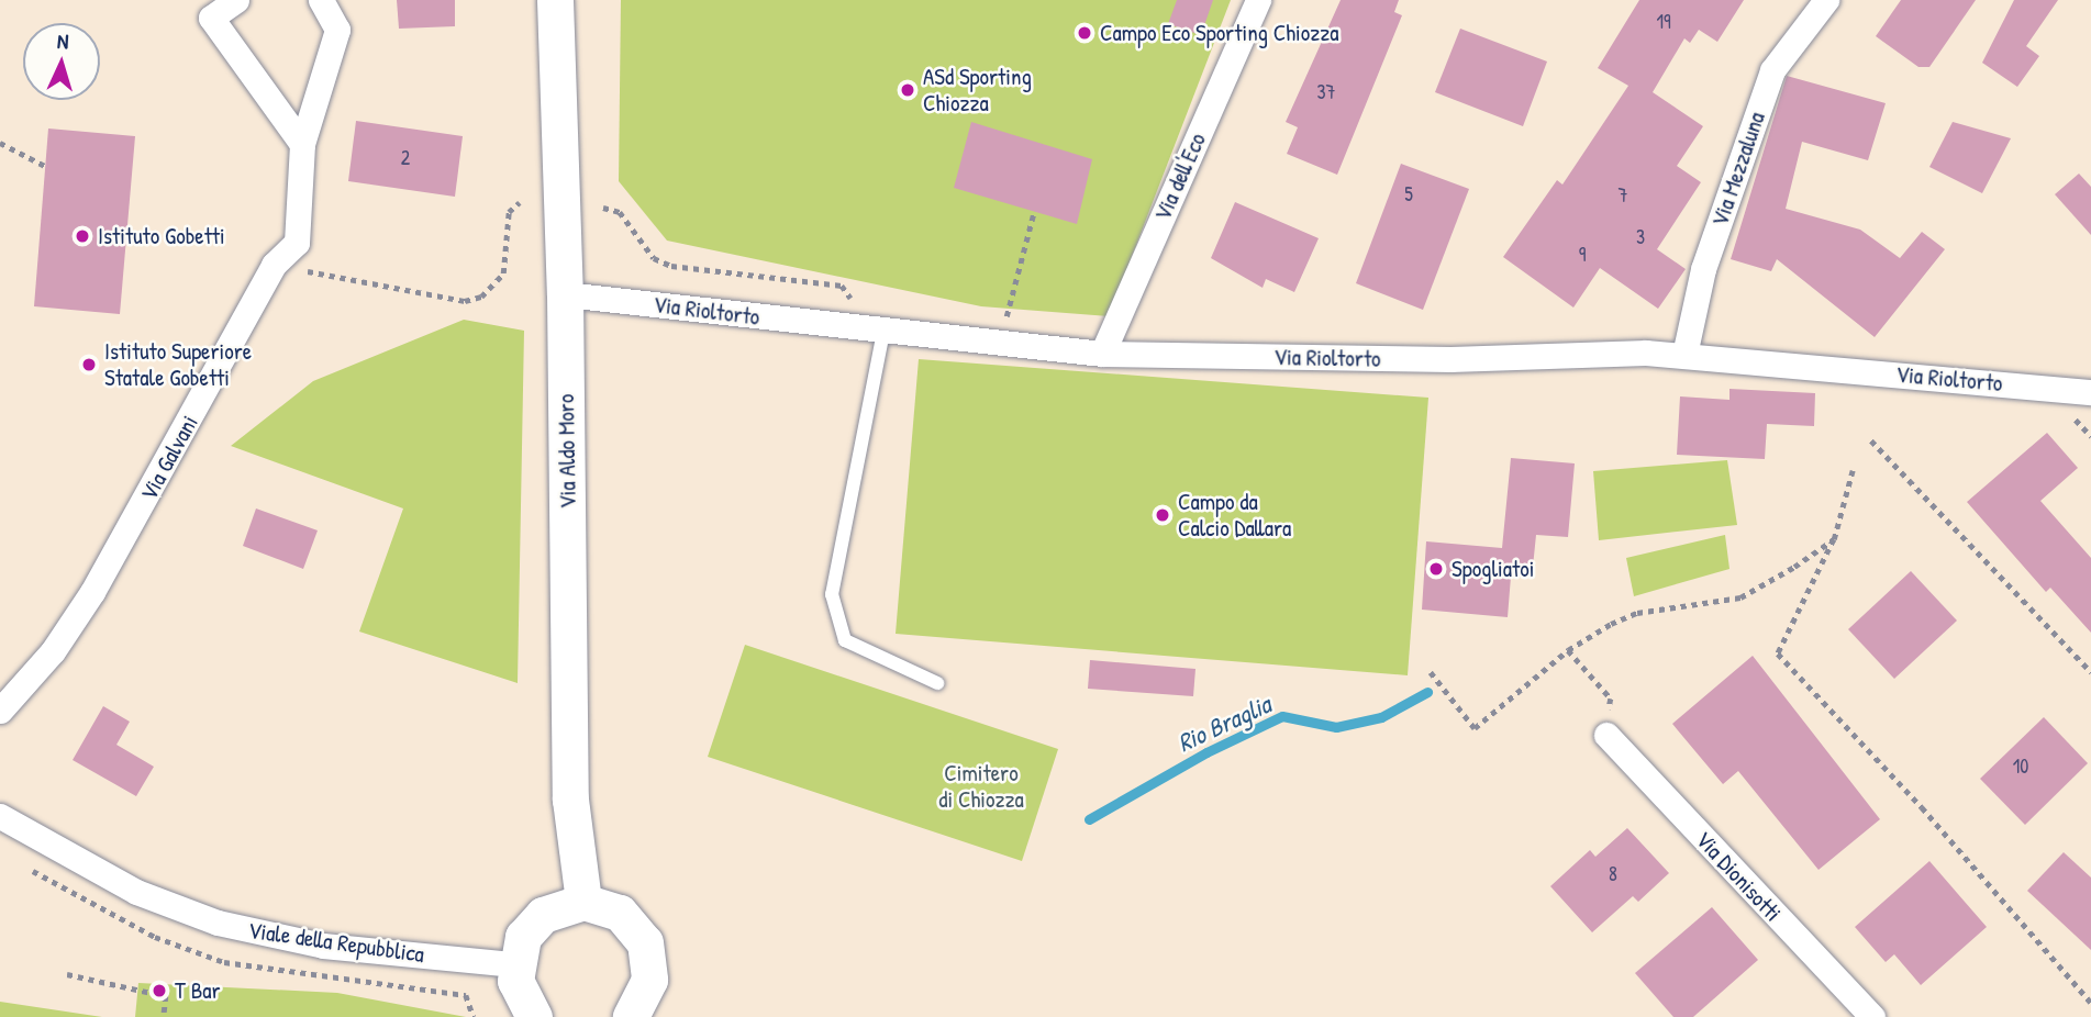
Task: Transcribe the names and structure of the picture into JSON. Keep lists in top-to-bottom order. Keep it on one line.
{"streets":{"main road":["Via Aldo Moro"],"street":["Via Mezzaluna","Via dell'Eco","Via Rioltorto","Via Galvani","Via Dionisotti","Viale della Repubblica"]},"crossings":[["Via Mezzaluna","Via Rioltorto"],["Via dell'Eco","Via Rioltorto"],["Via Rioltorto","Via Aldo Moro"]],"water":["Rio Braglia"],"parks":["Cimitero di Chiozza"],"places":["Campo Eco Sporting Chiozza","ASd Sporting Chiozza","Istituto Gobetti","Istituto Superiore Statale Gobetti","Campo da Calcio Dallara","Spogliatoi","T Bar"],"house_numbers":["19","37","2","5","7","3","9","10","8"],"north":"top"}
